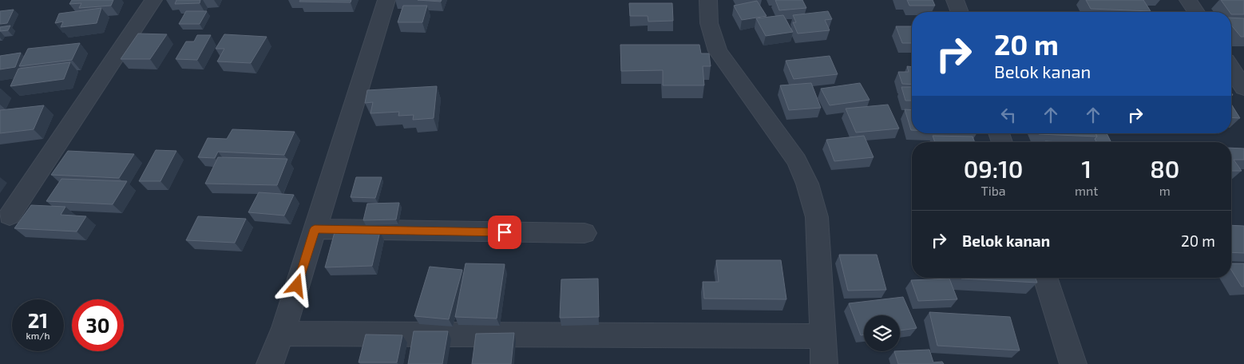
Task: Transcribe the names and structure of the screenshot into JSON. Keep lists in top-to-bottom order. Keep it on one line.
{"page":{"turn":["20 m","Belok kanan"],"eta":["09:10","Tiba","1","mnt","80","m"],"list":[{"name":"Belok kanan","value":"20 m"}],"speed":"21 km/h","limit":"30"}}
